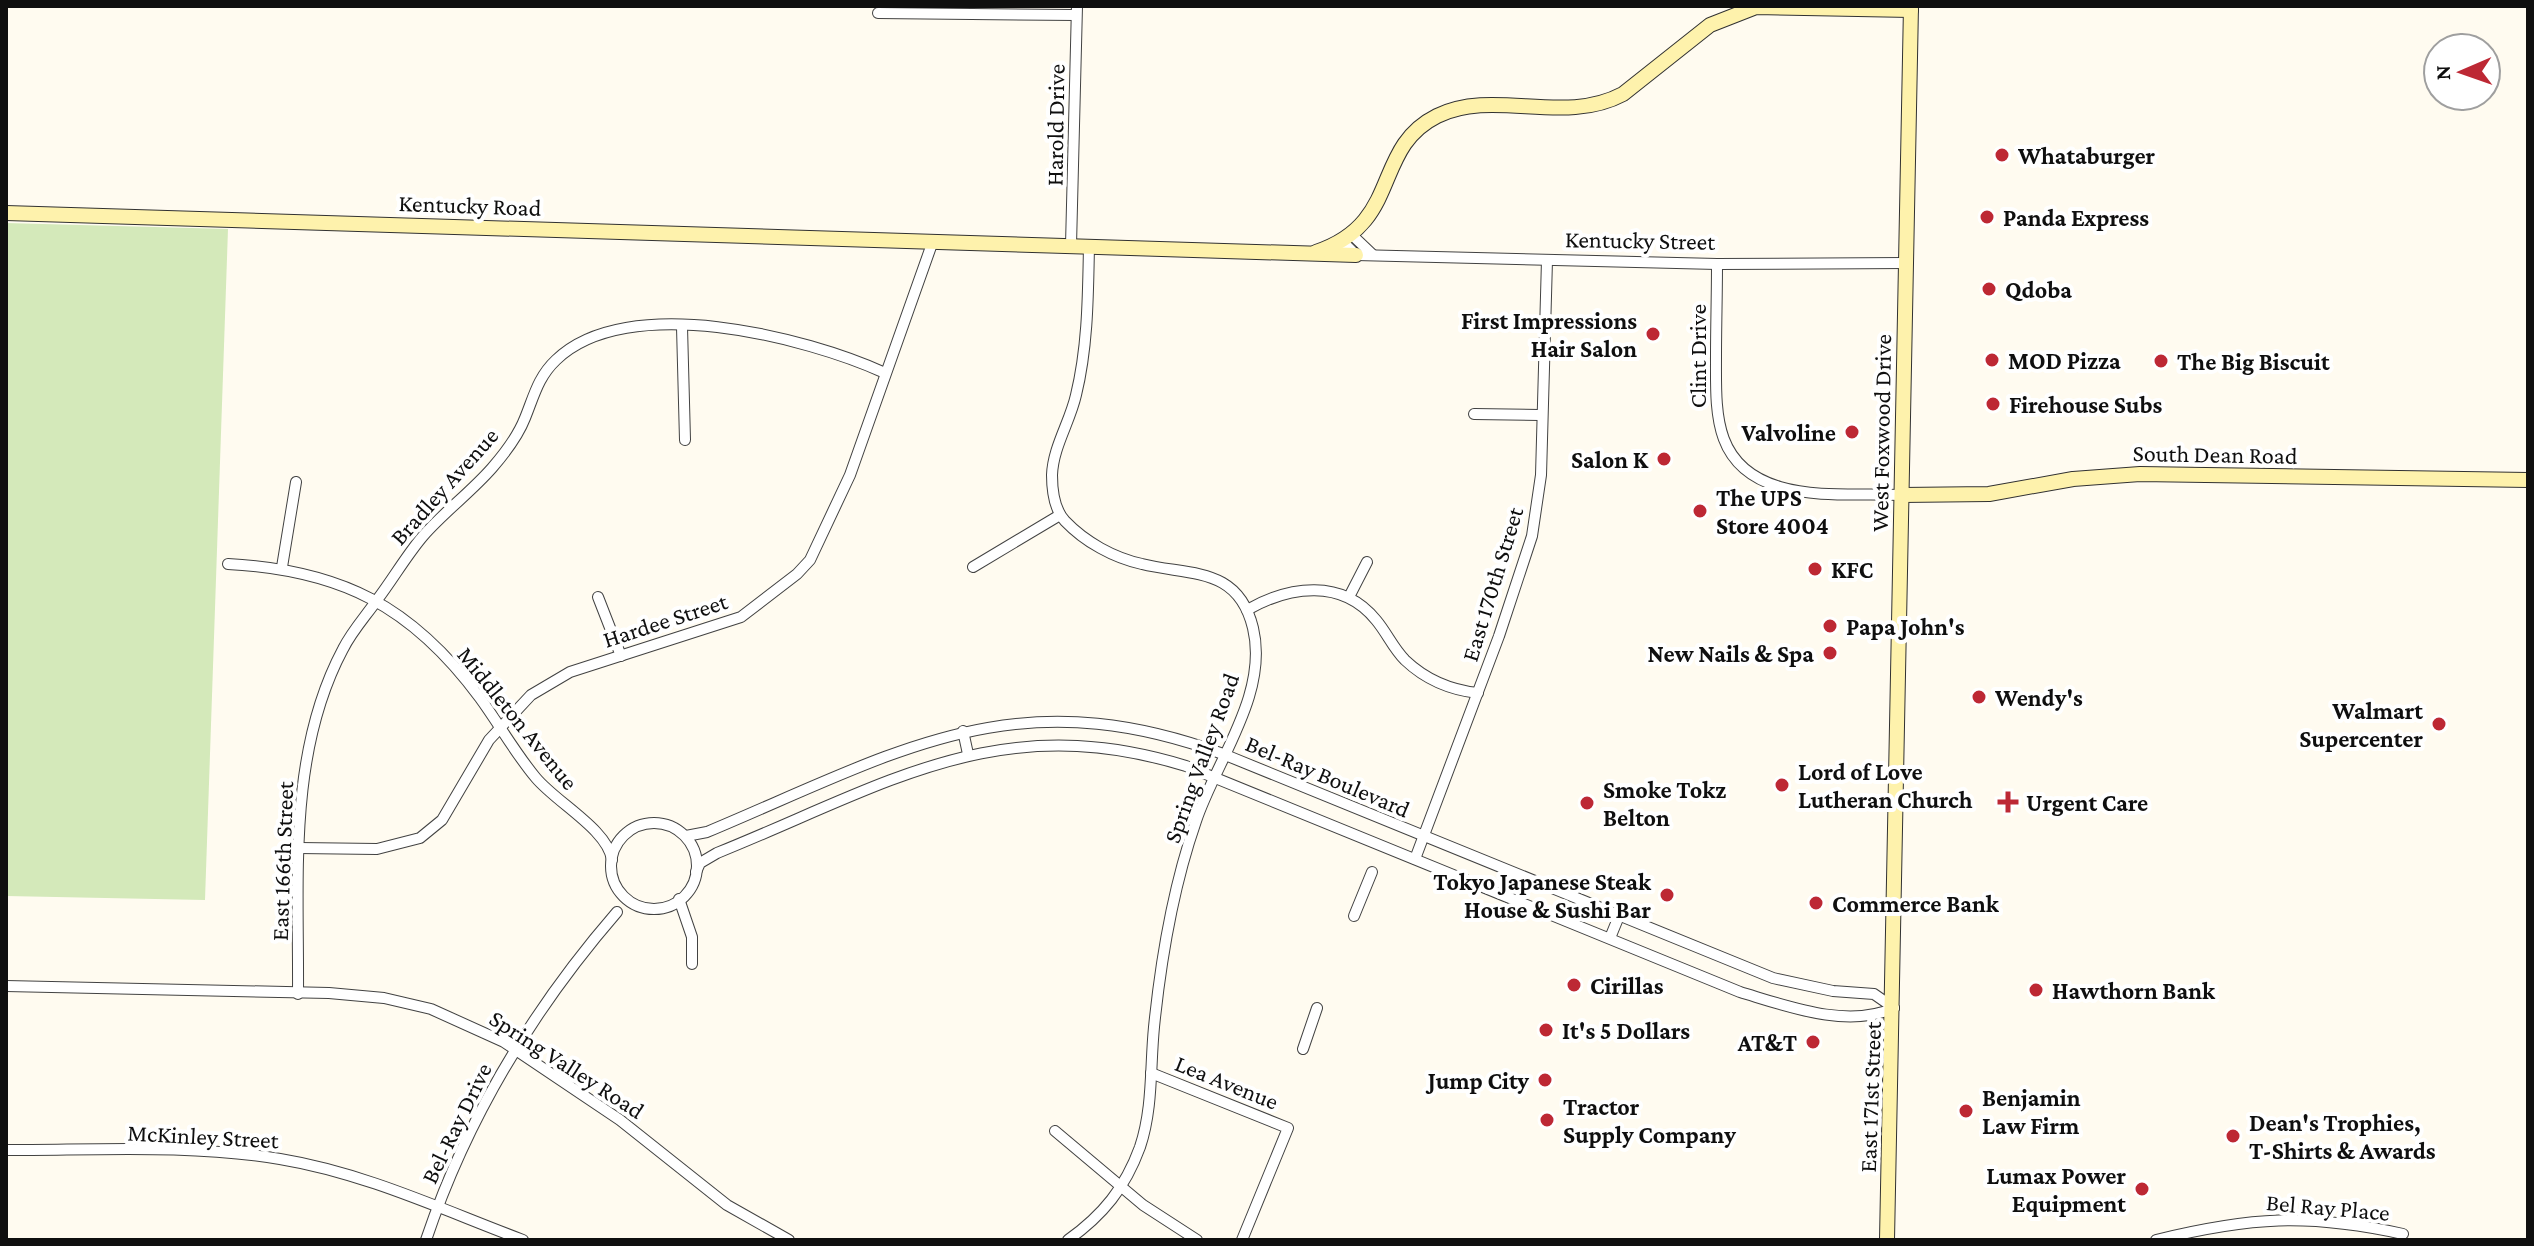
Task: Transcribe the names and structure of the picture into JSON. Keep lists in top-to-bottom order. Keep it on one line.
{"streets":{"street":["Harold Drive","Kentucky Road","Kentucky Street","Clint Drive","West Foxwood Drive","South Dean Road","Bradley Avenue","East 170th Street","Hardee Street","Middleton Avenue","Spring Valley Road","Bel-Ray Boulevard","East 166th Street","Lea Avenue","East 171st Street","Bel-Ray Drive","McKinley Street","Bel Ray Place"]},"crossings":[["Kentucky Road","Hardee Street"],["Kentucky Street","Clint Drive"],["Kentucky Street","West Foxwood Drive"],["Kentucky Street","East 170th Street"],["Clint Drive","West Foxwood Drive"],["Clint Drive","South Dean Road"],["West Foxwood Drive","South Dean Road"],["West Foxwood Drive","East 171st Street"],["Bradley Avenue","Hardee Street"],["Bradley Avenue","Middleton Avenue"],["Bradley Avenue","East 166th Street"],["East 170th Street","Bel-Ray Boulevard"],["Hardee Street","Middleton Avenue"],["Hardee Street","East 166th Street"],["Middleton Avenue","East 166th Street"],["Spring Valley Road","Bel-Ray Boulevard"],["Spring Valley Road","East 166th Street"],["Spring Valley Road","Lea Avenue"],["Spring Valley Road","Bel-Ray Drive"],["Bel-Ray Boulevard","East 171st Street"],["Bel-Ray Drive","McKinley Street"]],"places":{"other":["Whataburger","Panda Express","Qdoba","First Impressions Hair Salon","MOD Pizza","The Big Biscuit","Firehouse Subs","Valvoline","Salon K","The UPS Store 4004","KFC","Papa John's","New Nails & Spa","Wendy's","Walmart Supercenter","Lord of Love Lutheran Church","Smoke Tokz Belton","Tokyo Japanese Steak House & Sushi Bar","Commerce Bank","Cirillas","Hawthorn Bank","It's 5 Dollars","AT&T","Jump City","Benjamin Law Firm","Tractor Supply Company","Dean's Trophies, T-Shirts & Awards","Lumax Power Equipment"],"health":["Urgent Care"]},"north":"left"}
